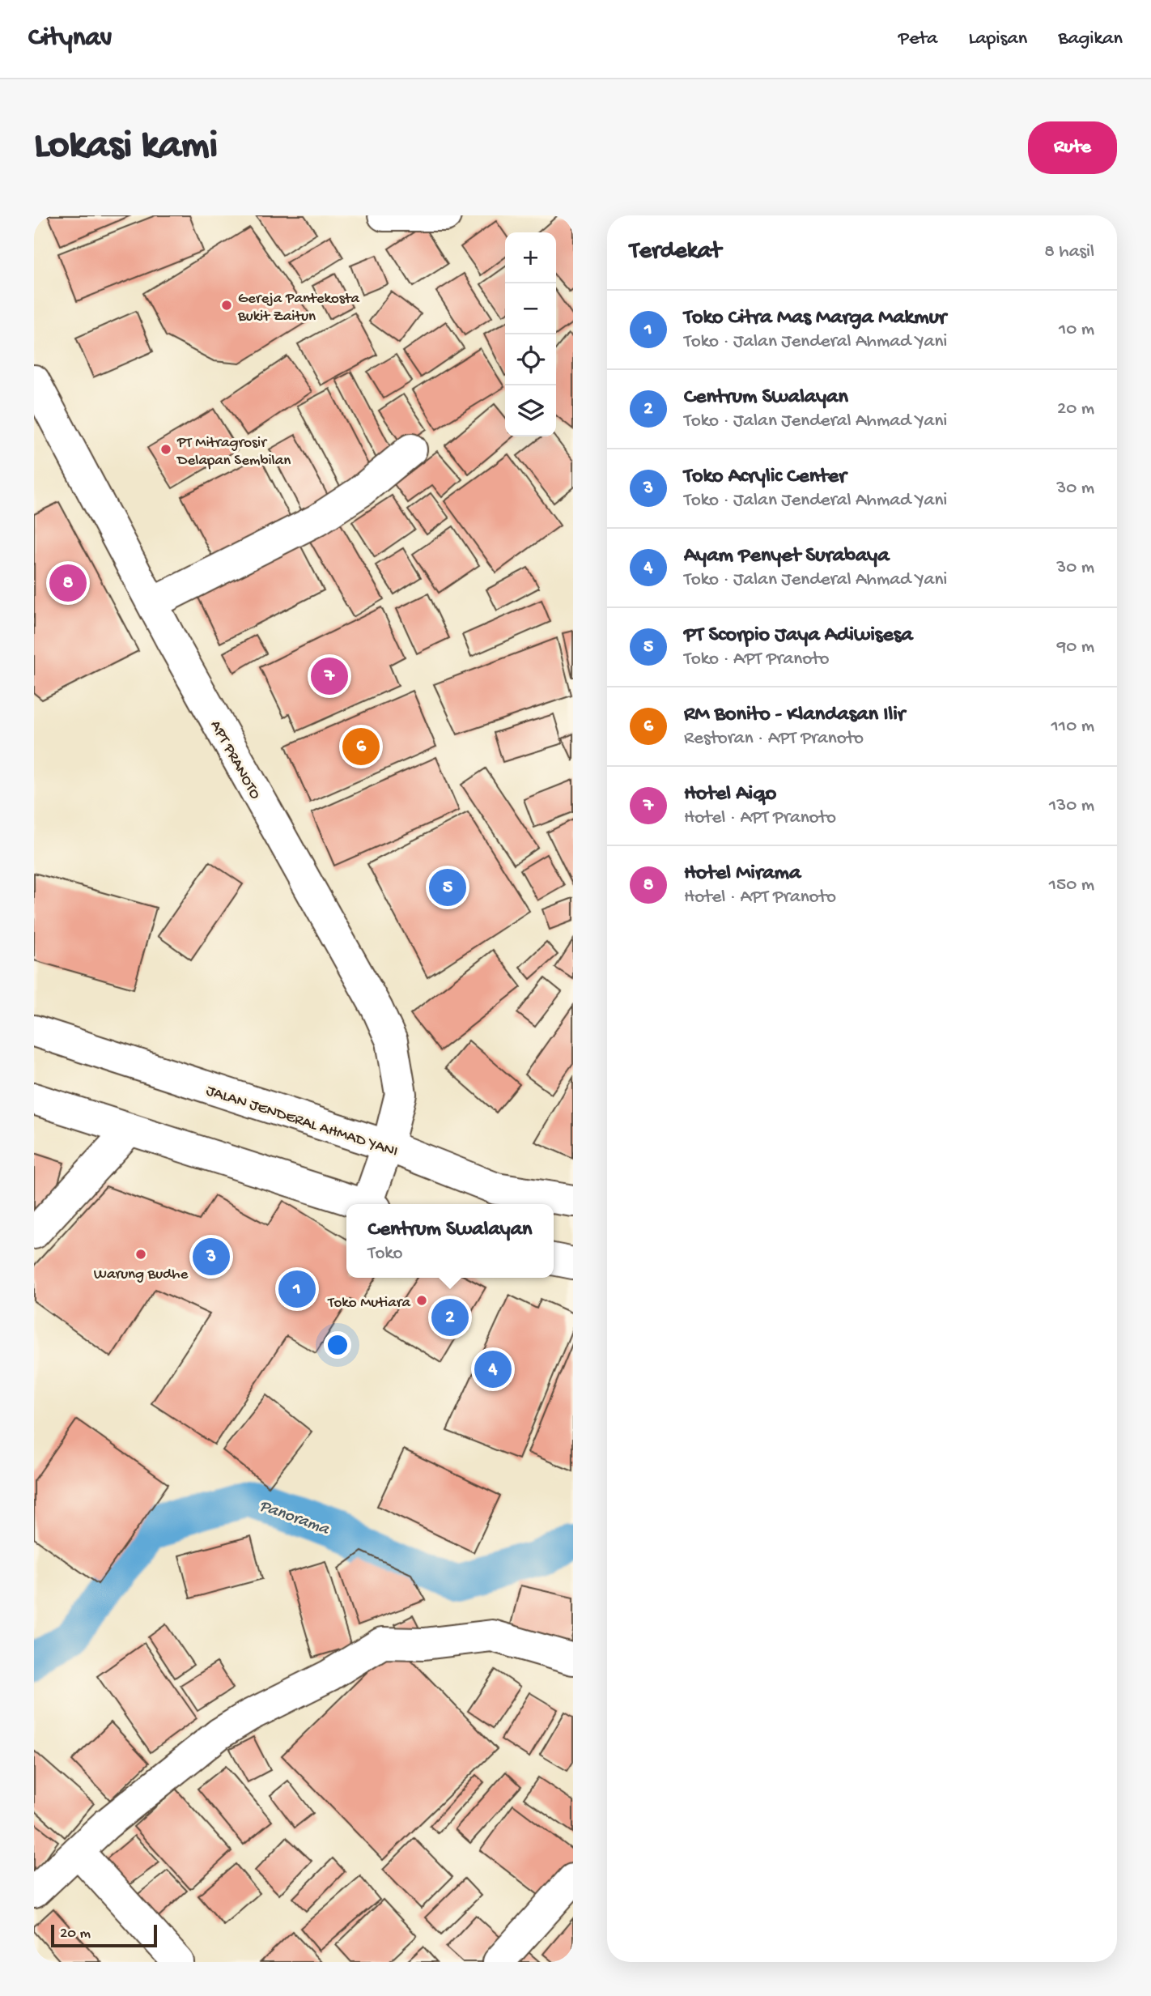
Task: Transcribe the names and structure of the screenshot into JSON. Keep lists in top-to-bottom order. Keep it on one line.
{"streets":{"street":["APT PRANOTO","JALAN JENDERAL AHMAD YANI"]},"crossings":[["APT PRANOTO","JALAN JENDERAL AHMAD YANI"]],"water":["Panorama"],"places":["Gereja Pantekosta Bukit Zaitun","PT Mitragrosir Delapan Sembilan","Warung Budhe","Toko Mutiara"],"scale_bar":"20 m","page":{"header":"Citynav","nav":["Peta","Lapisan","Bagikan"],"buttons":"Rute","title":"Lokasi kami","heading":["Terdekat","8 hasil"],"map_buttons":["+","−"],"list":[{"mark":"1","name":"Toko Citra Mas Marga Makmur","note":"Toko · Jalan Jenderal Ahmad Yani","value":"10 m"},{"mark":"2","name":"Centrum Swalayan","note":"Toko · Jalan Jenderal Ahmad Yani","value":"20 m"},{"mark":"3","name":"Toko Acrylic Center","note":"Toko · Jalan Jenderal Ahmad Yani","value":"30 m"},{"mark":"4","name":"Ayam Penyet Surabaya","note":"Toko · Jalan Jenderal Ahmad Yani","value":"30 m"},{"mark":"5","name":"PT Scorpio Jaya Adiwisesa","note":"Toko · APT Pranoto","value":"90 m"},{"mark":"6","name":"RM Bonito - Klandasan Ilir","note":"Restoran · APT Pranoto","value":"110 m"},{"mark":"7","name":"Hotel Aiqo","note":"Hotel · APT Pranoto","value":"130 m"},{"mark":"8","name":"Hotel Mirama","note":"Hotel · APT Pranoto","value":"150 m"}],"pins":["8","7","6","5","3","1","2","4"],"popup":["Centrum Swalayan","Toko"],"scale":"20 m"}}
